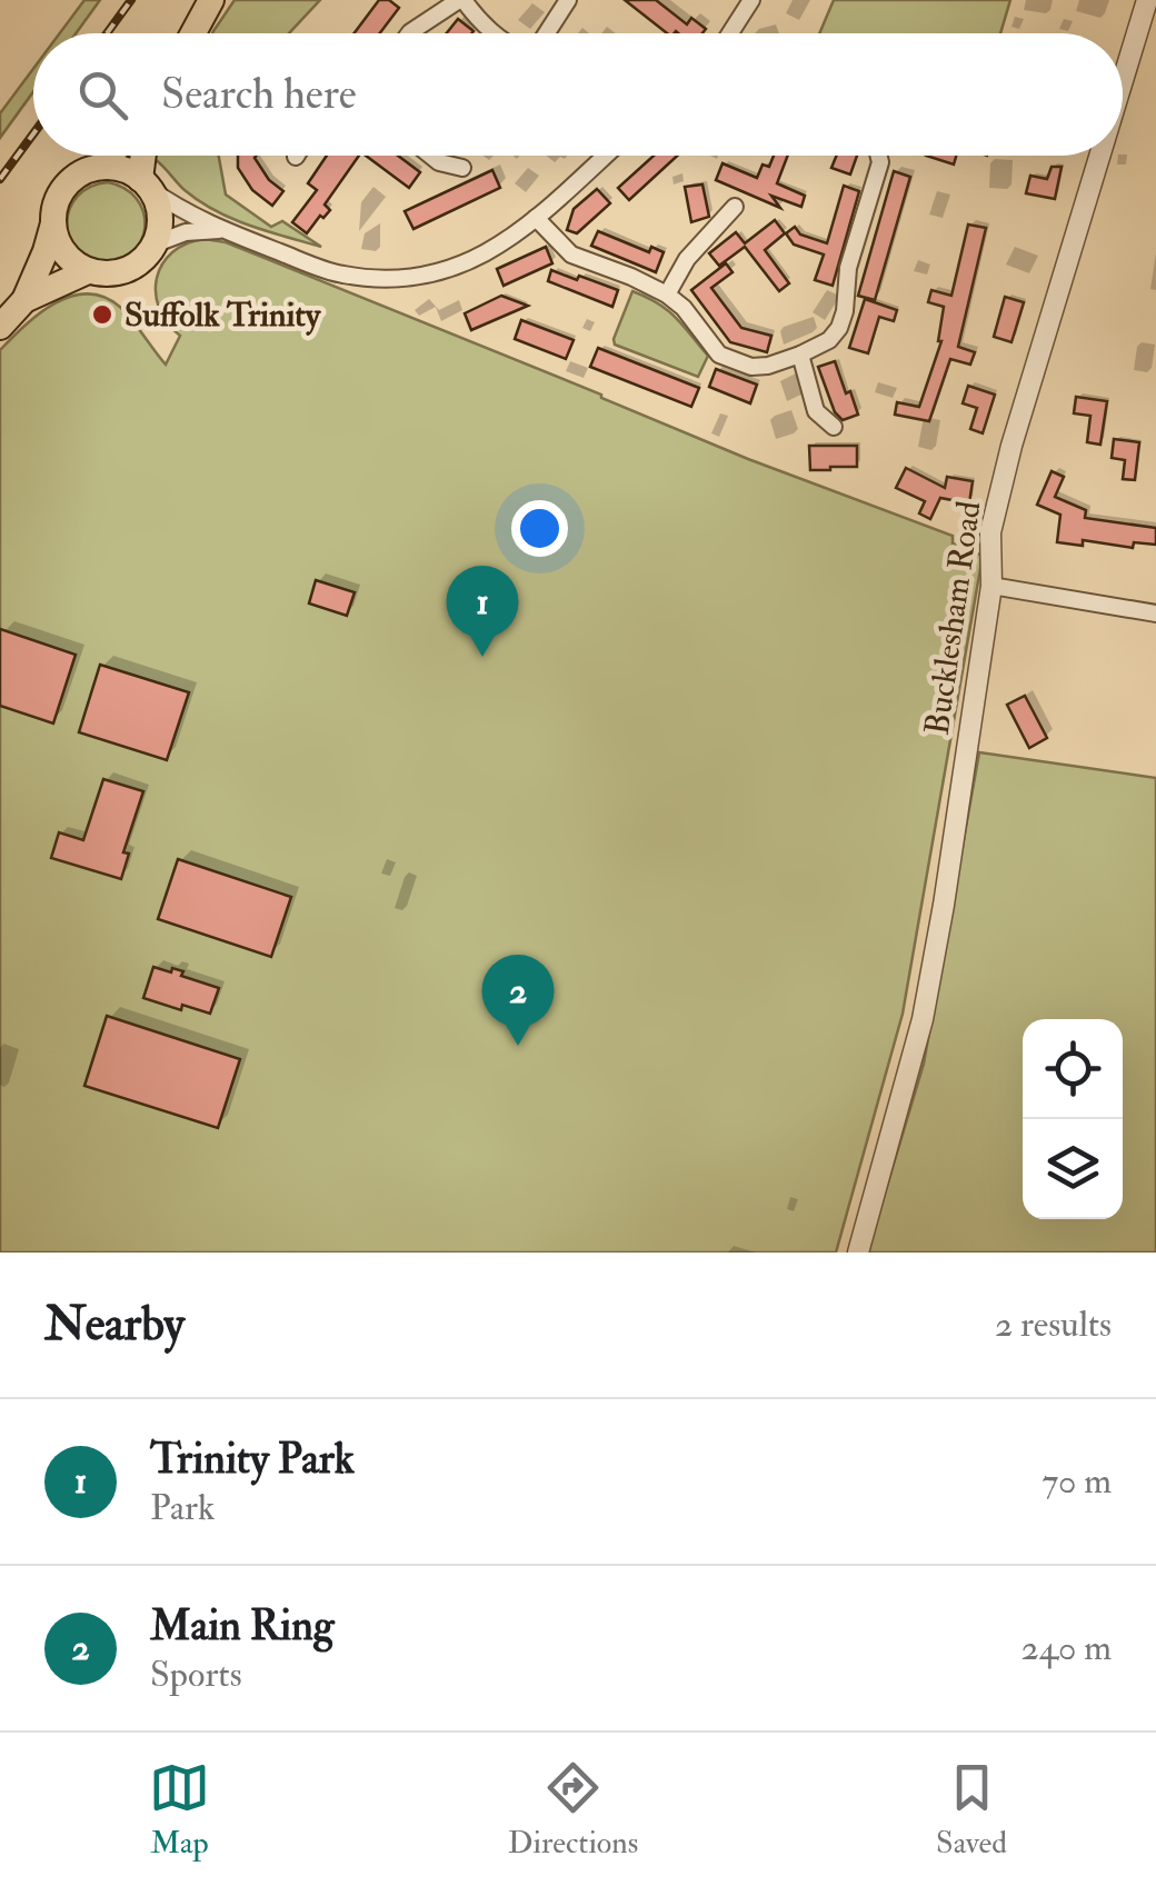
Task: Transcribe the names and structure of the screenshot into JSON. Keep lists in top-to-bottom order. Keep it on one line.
{"streets":{"street":["Bucklesham Road"]},"places":["Suffolk Trinity"],"page":{"search":"Search here","pins":["1","2"],"heading":["Nearby","2 results"],"list":[{"mark":"1","name":"Trinity Park","note":"Park","value":"70 m"},{"mark":"2","name":"Main Ring","note":"Sports","value":"240 m"}],"nav":["Map","Directions","Saved"]}}
